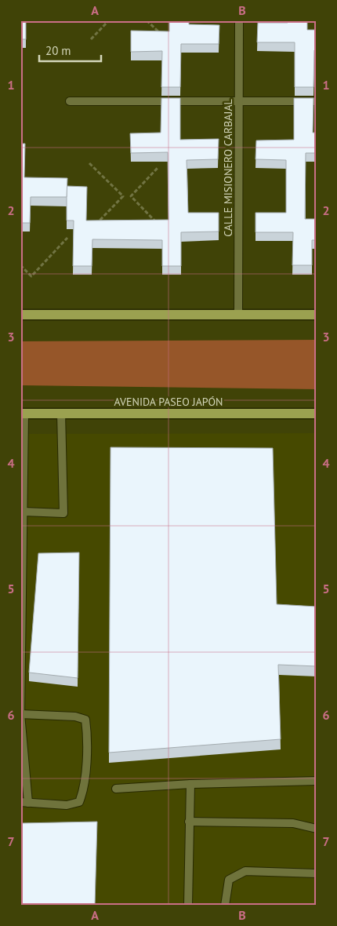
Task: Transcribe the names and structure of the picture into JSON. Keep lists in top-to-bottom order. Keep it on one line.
{"streets":{"main road":["AVENIDA PASEO JAPÓN"],"street":["CALLE MISIONERO CARBAJAL"]},"scale_bar":"20 m","grid":{"columns":["A","B"],"rows":["1","2","3","4","5","6","7"]}}
